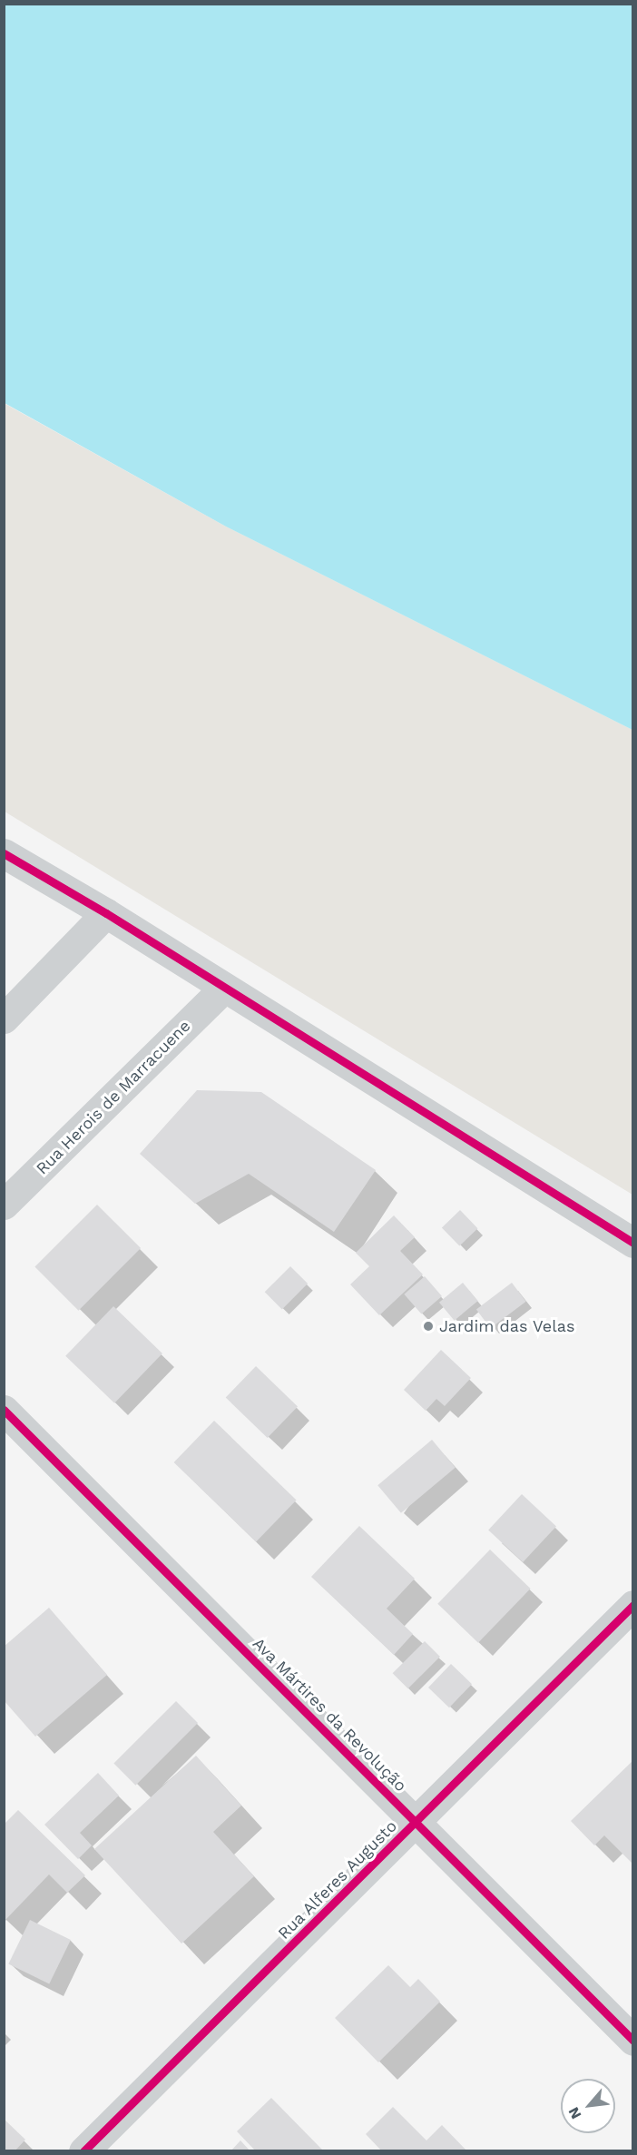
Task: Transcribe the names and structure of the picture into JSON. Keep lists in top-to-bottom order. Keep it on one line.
{"streets":{"street":["Rua Herois de Marracuene","Ava Mártires da Revolução","Rua Alferes Augusto"]},"crossings":[["Ava Mártires da Revolução","Rua Alferes Augusto"]],"places":["Jardim das Velas"],"north":"bottom left"}
